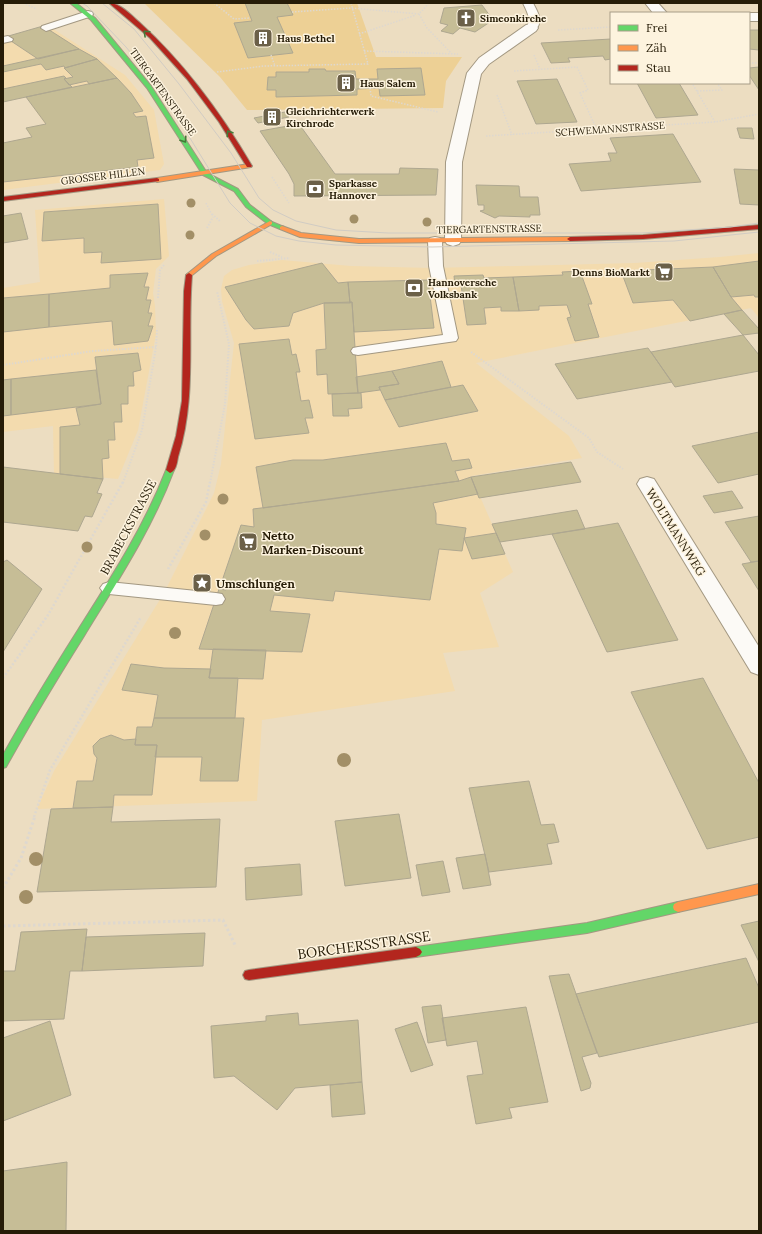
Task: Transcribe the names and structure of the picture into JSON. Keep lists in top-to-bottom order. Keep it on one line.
{"streets":{"main road":["TIERGARTENSTRASSE","GROSSER HILLEN","BRABECKSTRASSE","BORCHERSSTRASSE"],"street":["WOLTMANNWEG"],"path":["SCHWEMANNSTRASSE"]},"crossings":[["TIERGARTENSTRASSE","GROSSER HILLEN"],["TIERGARTENSTRASSE","BRABECKSTRASSE"]],"places":{"church":["Simeonkirche"],"building":["Haus Bethel","Haus Salem","Gleichrichterwerk Kirchrode"],"bank":["Sparkasse Hannover","Hannoversche Volksbank"],"supermarket":["Denns BioMarkt","Netto Marken-Discount"],"place":["Umschlungen"]},"legend":["Frei","Zäh","Stau"]}
